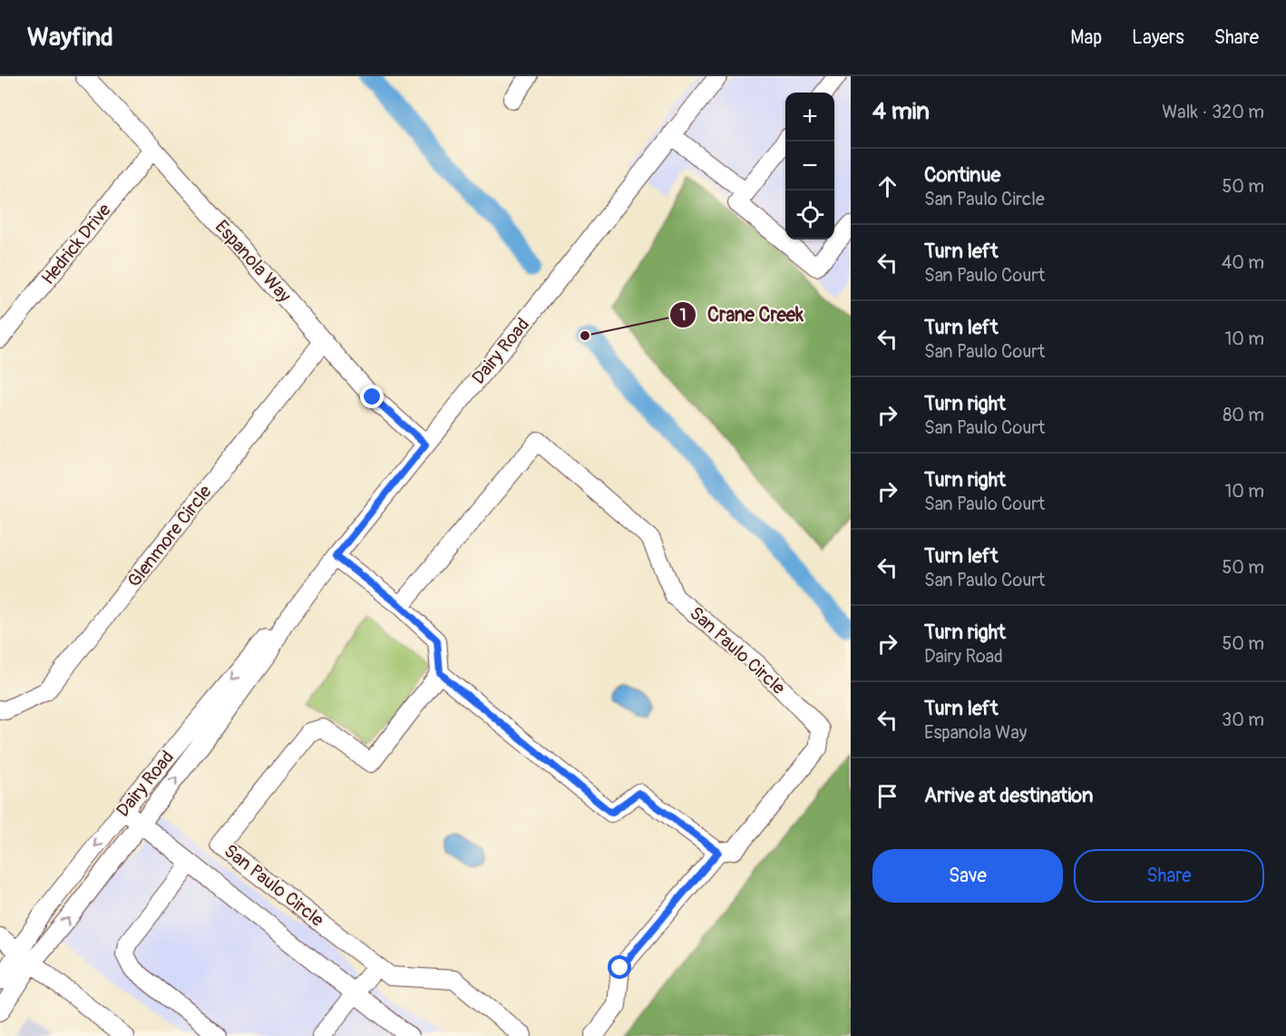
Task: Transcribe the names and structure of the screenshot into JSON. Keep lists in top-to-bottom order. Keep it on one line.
{"streets":{"street":["Hedrick Drive","Espanola Way","Dairy Road","Glenmore Circle","San Paulo Circle"]},"crossings":[["Hedrick Drive","Espanola Way"],["Espanola Way","Dairy Road"],["Espanola Way","Glenmore Circle"]],"places":["Crane Creek"],"page":{"header":"Wayfind","nav":["Map","Layers","Share"],"heading":["4 min","Walk · 320 m"],"map_buttons":["+","−"],"list":[["Continue","San Paulo Circle","50 m"],["Turn left","San Paulo Court","40 m"],["Turn left","San Paulo Court","10 m"],["Turn right","San Paulo Court","80 m"],["Turn right","San Paulo Court","10 m"],["Turn left","San Paulo Court","50 m"],["Turn right","Dairy Road","50 m"],["Turn left","Espanola Way","30 m"],"Arrive at destination"],"buttons":["Save","Share"]}}
